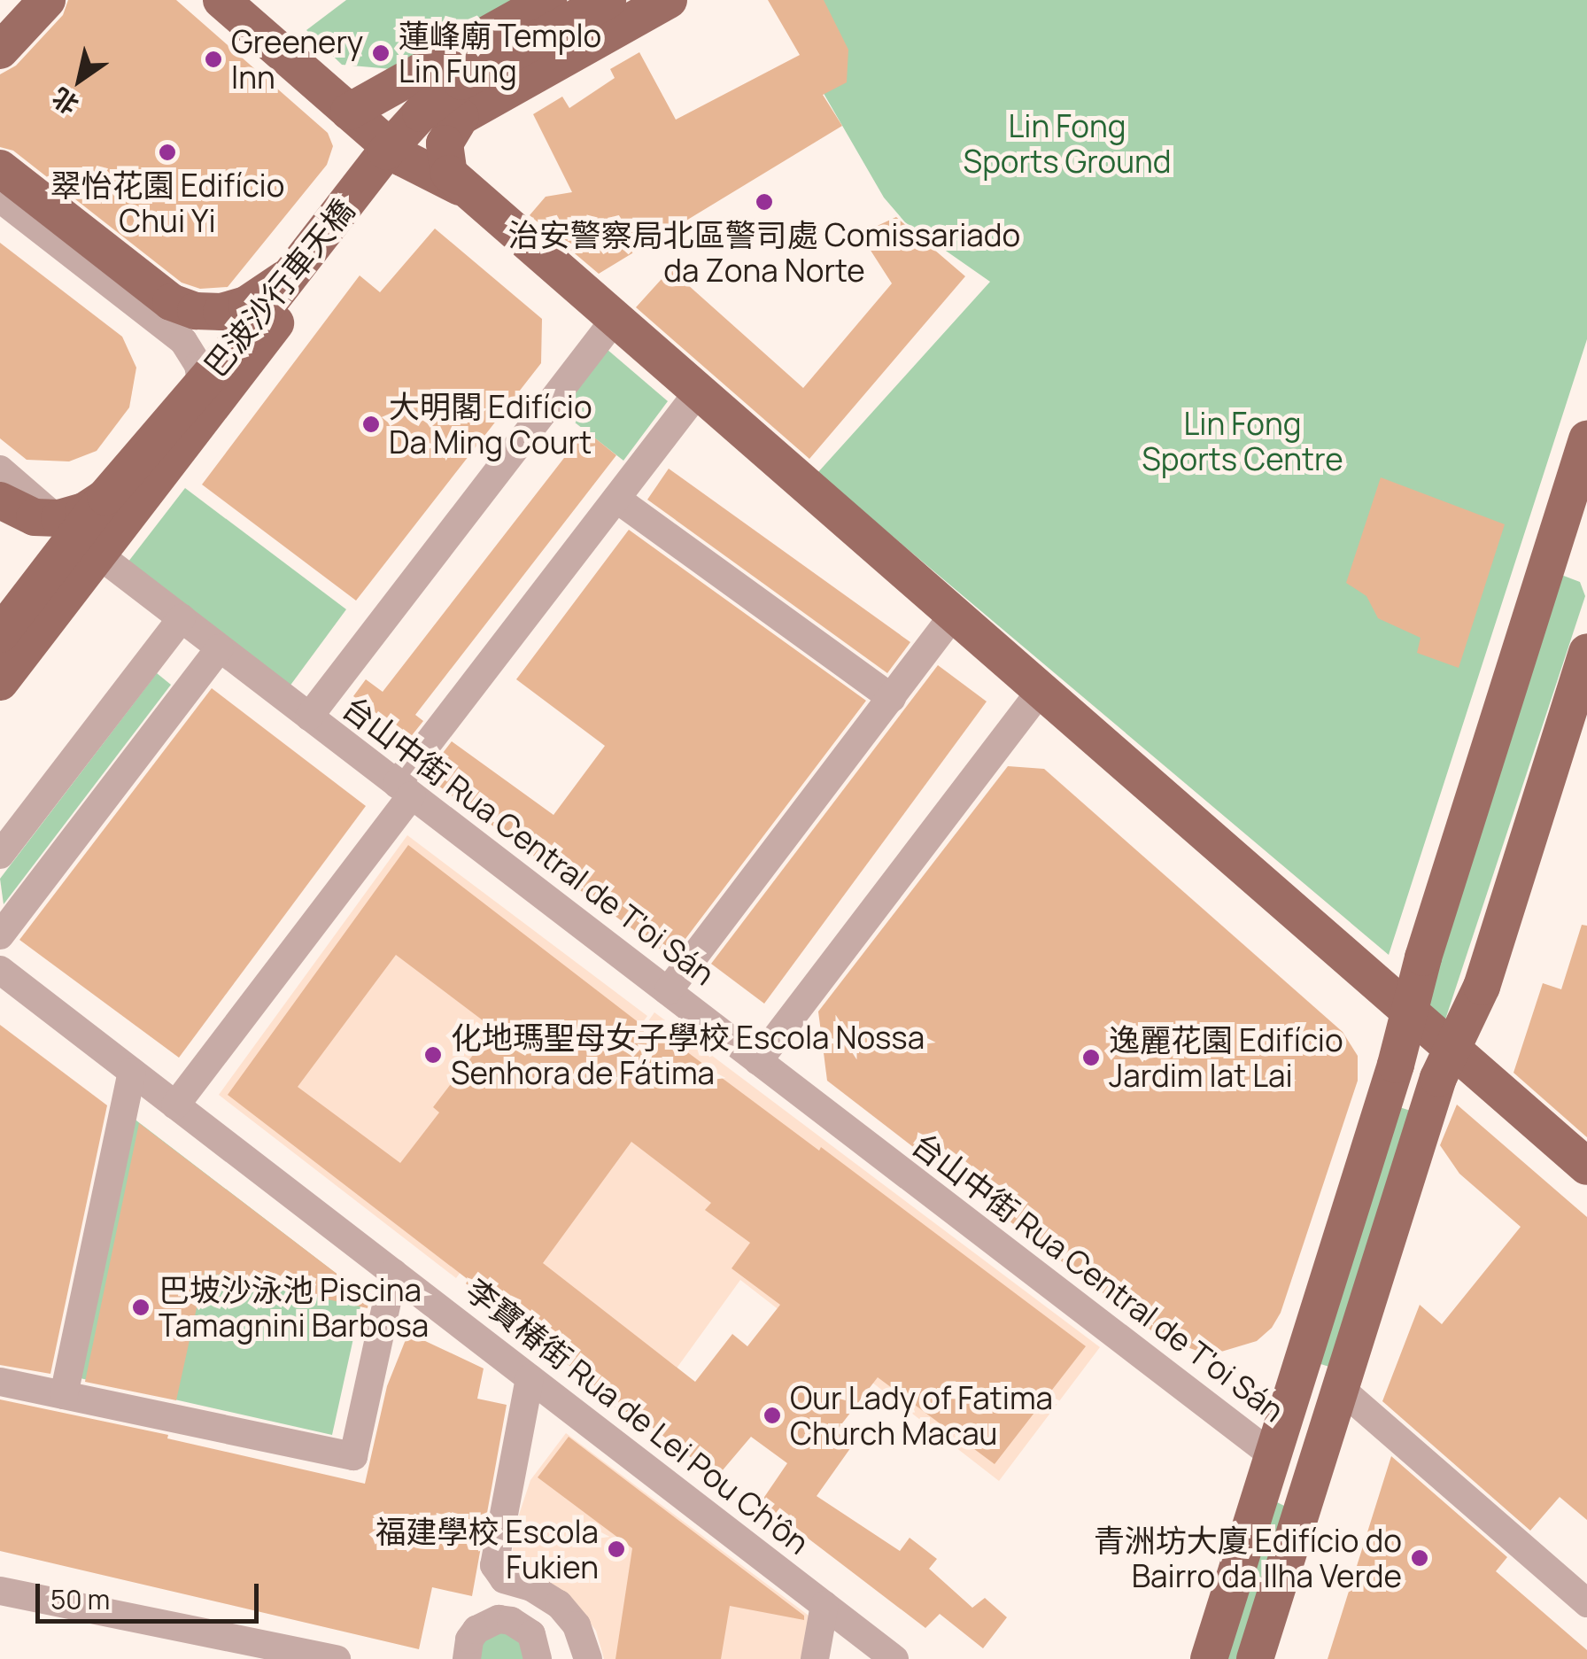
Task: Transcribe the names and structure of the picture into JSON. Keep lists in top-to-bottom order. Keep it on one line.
{"streets":{"main road":["巴波沙行車天橋"],"street":["台山中街 Rua Central de T'oi Sán","李寶椿街 Rua de Lei Pou Ch'ôn"]},"parks":["Lin Fong Sports Ground","Lin Fong Sports Centre"],"places":["蓮峰廟 Templo Lin Fung","Greenery Inn","翠怡花園 Edifício Chui Yi","治安警察局北區警司處 Comissariado da Zona Norte","大明閣 Edifício Da Ming Court","化地瑪聖母女子學校 Escola Nossa Senhora de Fátima","逸麗花園 Edifício Jardim Iat Lai","巴坡沙泳池 Piscina Tamagnini Barbosa","Our Lady of Fatima Church Macau","福建學校 Escola Fukien","青洲坊大廈 Edifício do Bairro da Ilha Verde"],"scale_bar":"50 m","north":"bottom left"}
